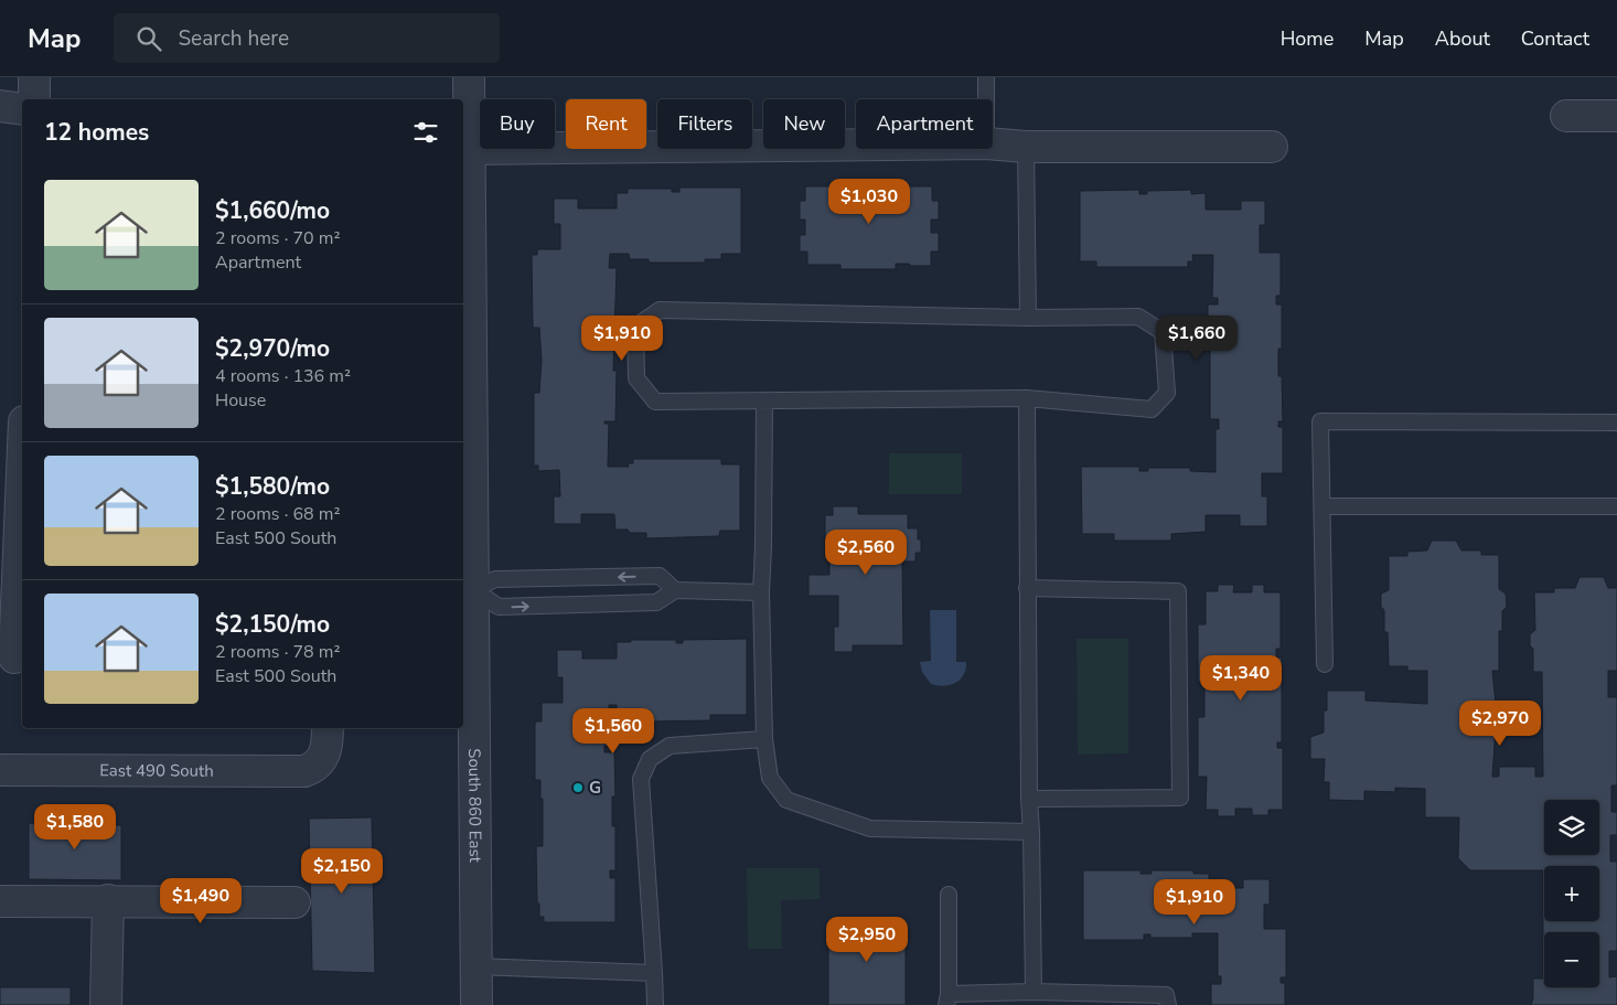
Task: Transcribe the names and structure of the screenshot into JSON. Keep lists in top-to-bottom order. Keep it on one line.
{"streets":{"street":["East 490 South","South 860 East"]},"places":["G"],"page":{"header":"Map","search":"Search here","nav":["Home","Map","About","Contact"],"chip":["Buy","Rent","Filters","New","Apartment"],"heading":"12 homes","list":[{"name":"$1,660/mo","note":"2 rooms · 70 m² · Apartment"},{"name":"$2,970/mo","note":"4 rooms · 136 m² · House"},{"name":"$1,580/mo","note":"2 rooms · 68 m² · East 500 South"},{"name":"$2,150/mo","note":"2 rooms · 78 m² · East 500 South"}],"price":["$1,030","$1,910","$1,660","$2,560","$1,340","$2,970","$1,560","$1,580","$2,150","$1,490","$1,910","$2,950"],"map_buttons":["+","−"]}}
